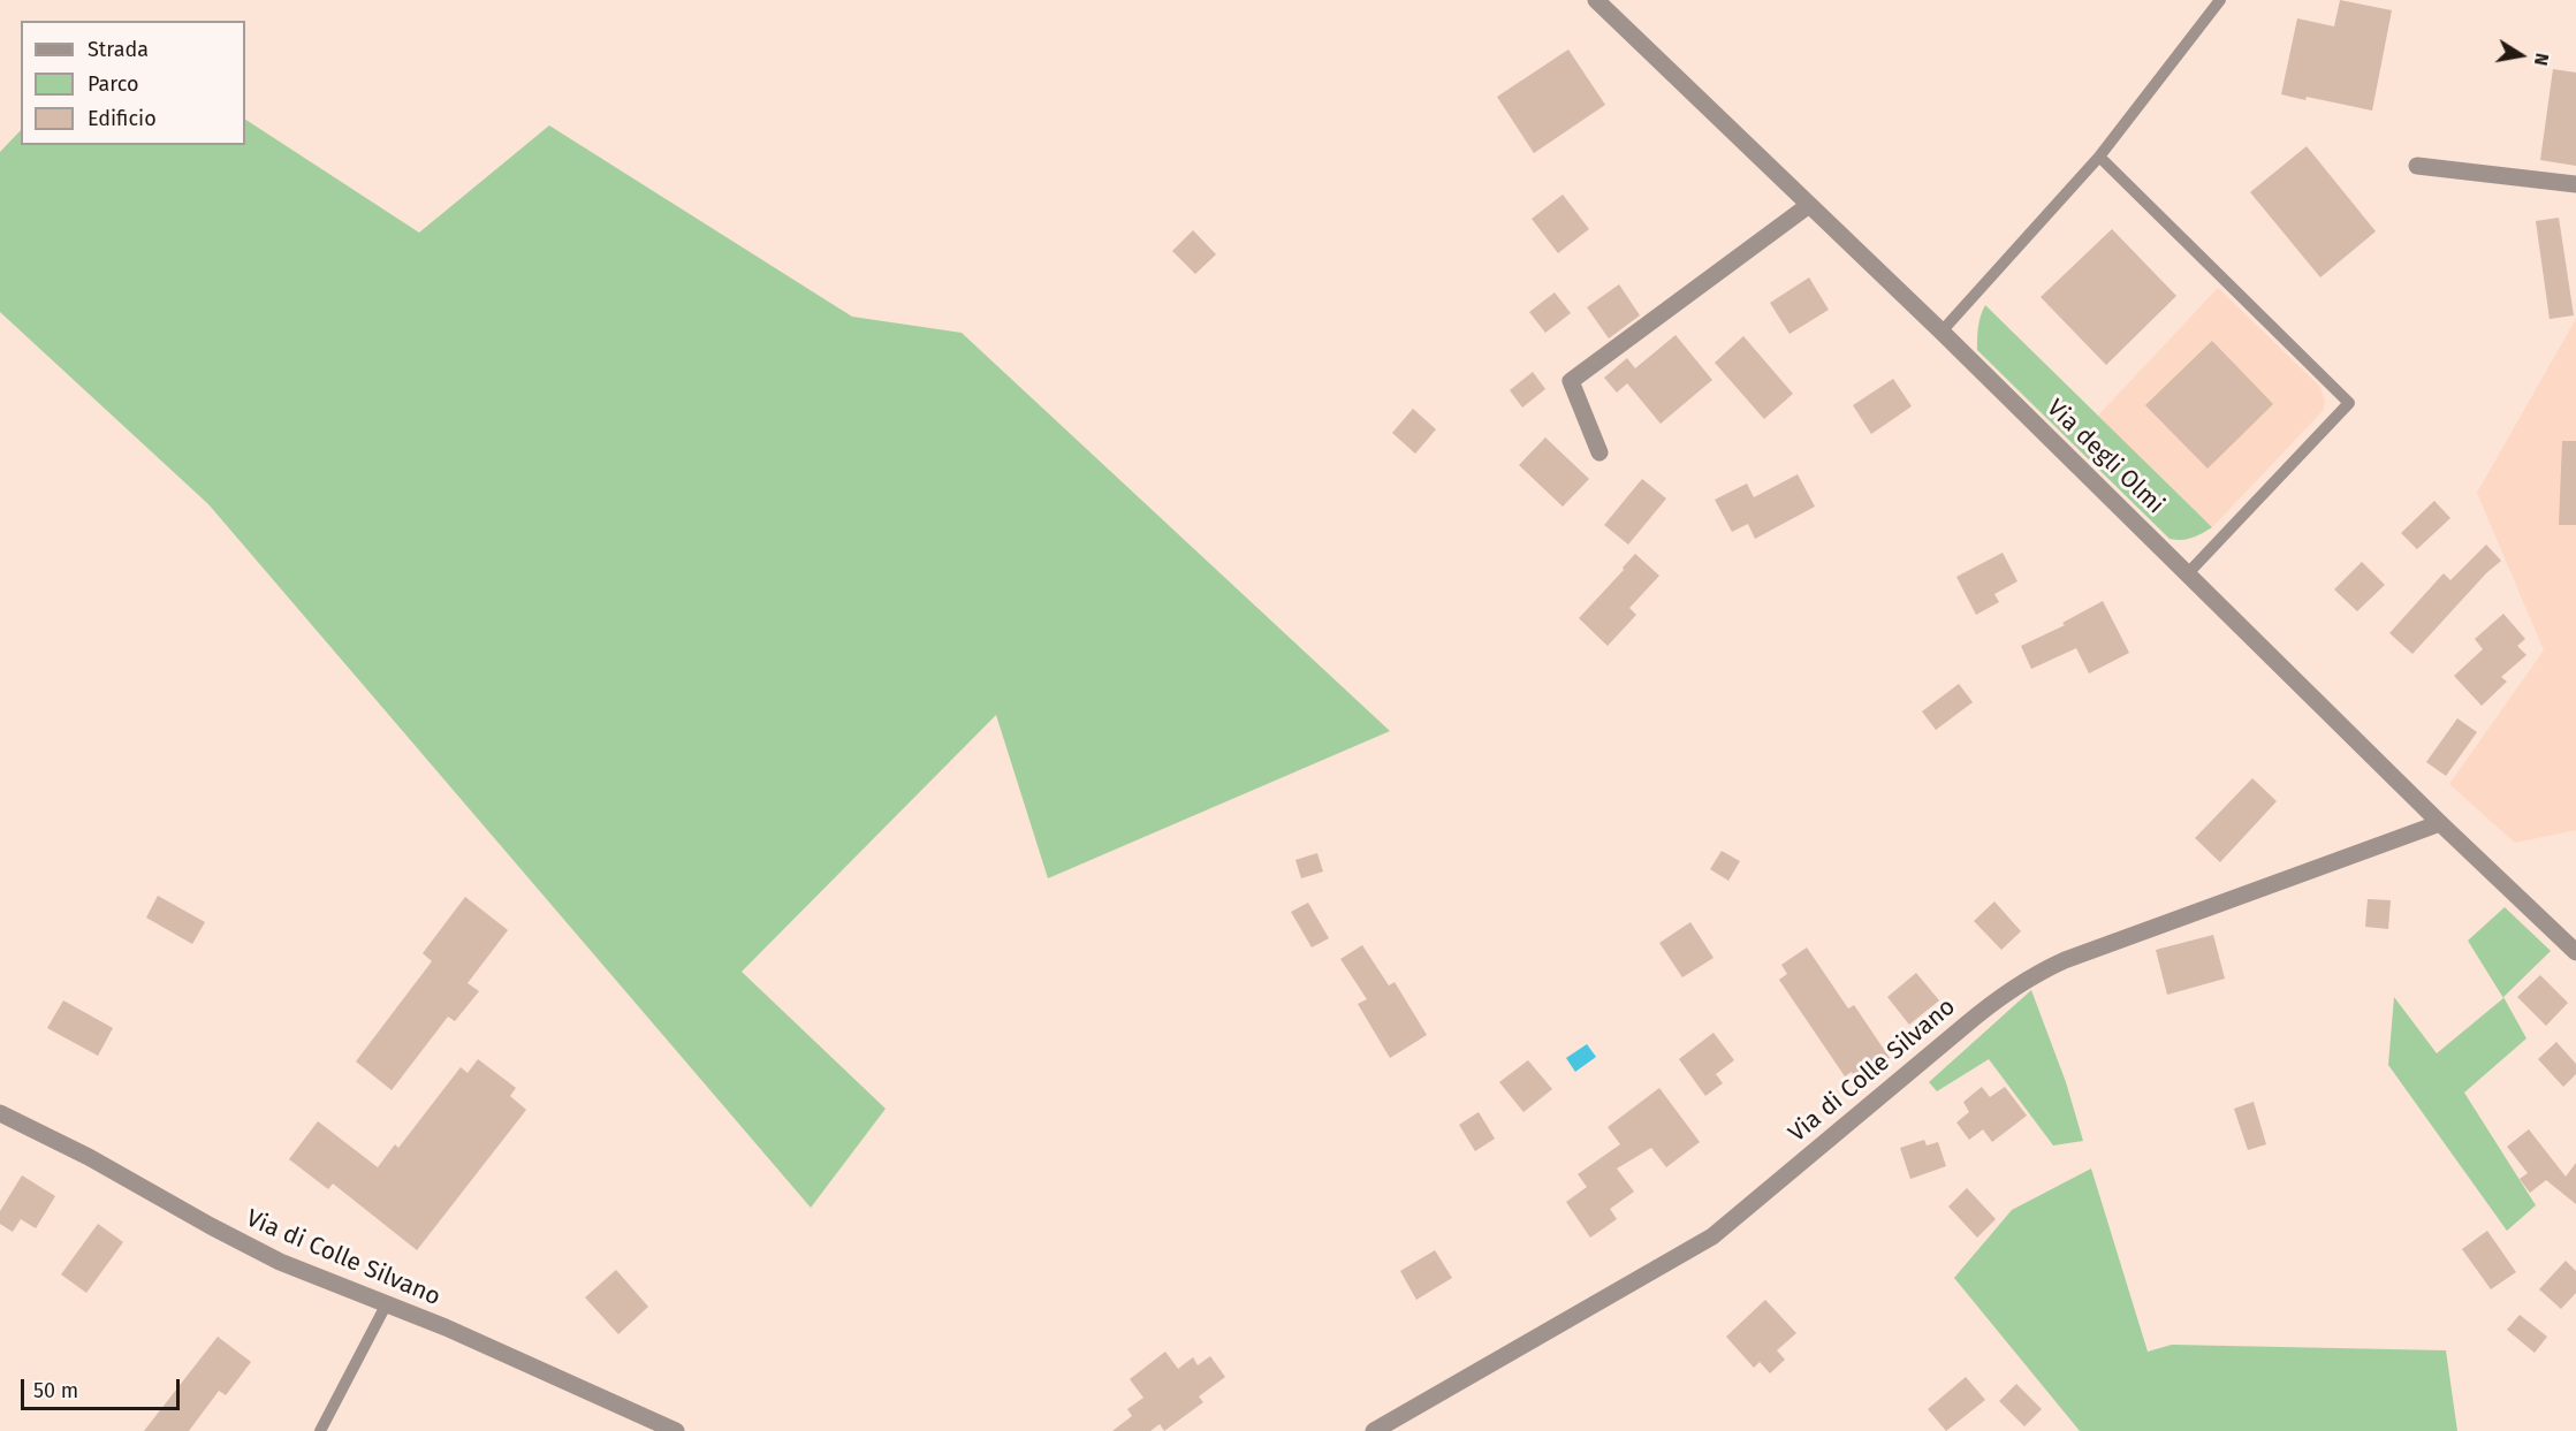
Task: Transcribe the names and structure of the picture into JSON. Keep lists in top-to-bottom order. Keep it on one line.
{"streets":{"street":["Via degli Olmi","Via di Colle Silvano"]},"crossings":[["Via degli Olmi","Via di Colle Silvano"]],"legend":["Strada","Parco","Edificio"],"scale_bar":"50 m","north":"right"}
